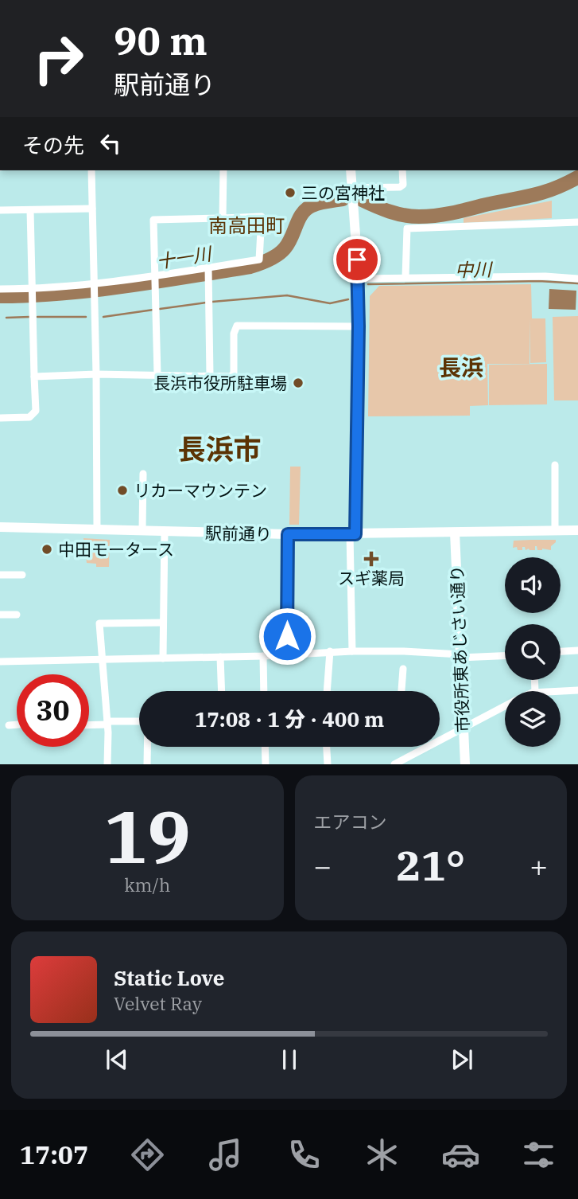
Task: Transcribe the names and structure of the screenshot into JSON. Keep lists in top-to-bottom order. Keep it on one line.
{"streets":{"street":["駅前通り","市役所東あじさい通り"]},"crossings":[["駅前通り","市役所東あじさい通り"]],"districts":["南高田町","長浜","長浜市"],"water":["十一川","中川"],"places":{"other":["三の宮神社","長浜市役所駐車場","リカーマウンテン","中田モータース"],"health":["スギ薬局"]},"page":{"turn":["90 m","駅前通り"],"then":"その先","limit":"30","trip":"17:08 · 1 分 · 400 m","tile":[["19","km/h"],"エアコン"],"heat":["−","21°","+"],"song":["Static Love","Velvet Ray"],"tabs":"17:07"}}
